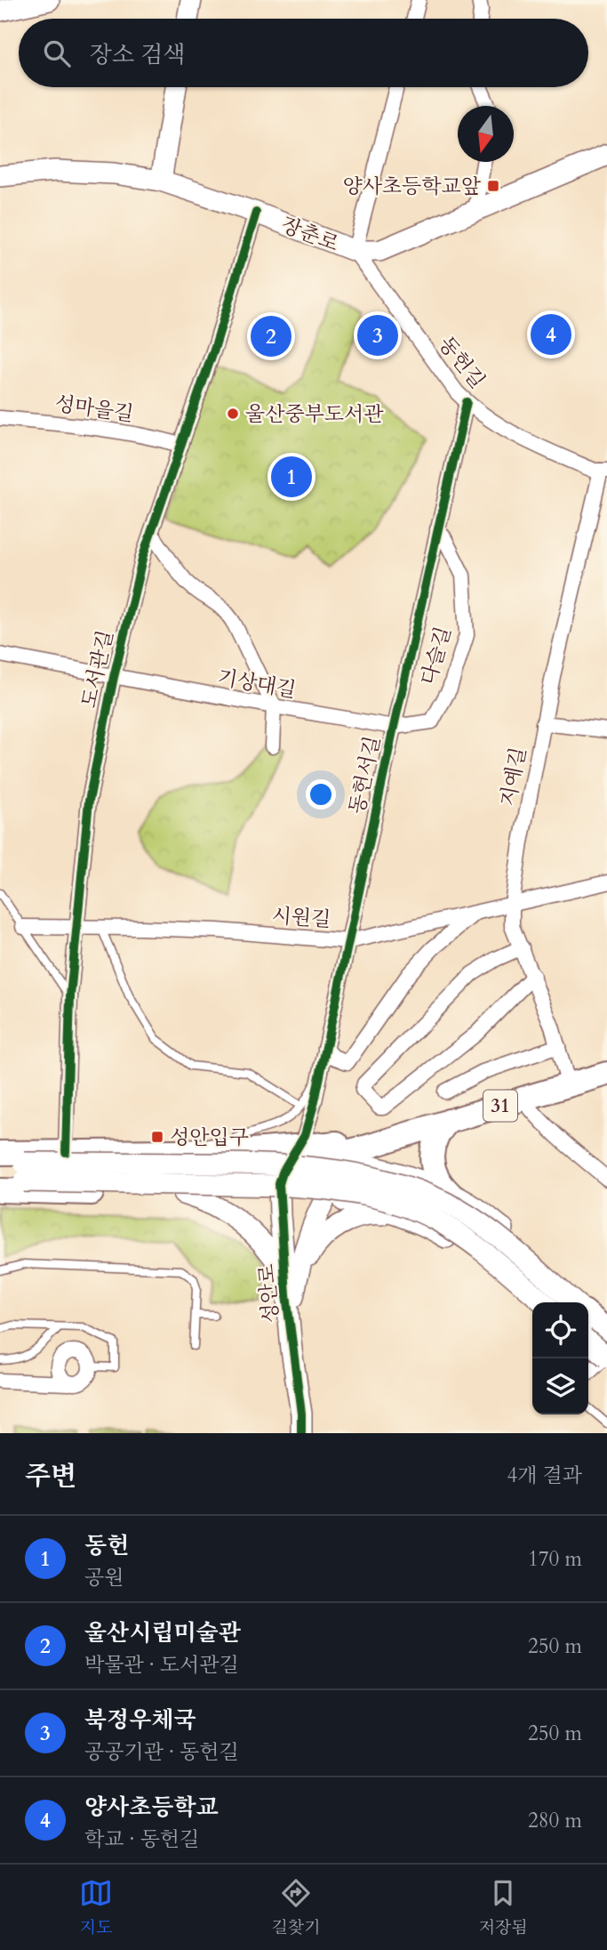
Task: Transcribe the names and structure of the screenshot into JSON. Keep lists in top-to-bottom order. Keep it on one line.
{"streets":{"main road":["장춘로","31","성안로"],"street":["동헌길","성마을길","다슬길","도서관길","기상대길","동헌서길","지예길","시원길"]},"crossings":[["장춘로","동헌길"],["장춘로","도서관길"],["동헌길","동헌서길"],["동헌길","지예길"],["성마을길","도서관길"],["다슬길","기상대길"],["다슬길","동헌서길"],["도서관길","기상대길"],["도서관길","시원길"],["기상대길","동헌서길"],["동헌서길","시원길"],["지예길","시원길"],["지예길","31"]],"places":{"transit":["양사초등학교앞","성안입구"],"other":["울산중부도서관"]},"north":"bottom","page":{"search":"장소 검색","pins":["4","3","2","1"],"heading":["주변","4개 결과"],"list":[{"mark":"1","name":"동헌","note":"공원","value":"170 m"},{"mark":"2","name":"울산시립미술관","note":"박물관 · 도서관길","value":"250 m"},{"mark":"3","name":"북정우체국","note":"공공기관 · 동헌길","value":"250 m"},{"mark":"4","name":"양사초등학교","note":"학교 · 동헌길","value":"280 m"}],"nav":["지도","길찾기","저장됨"]}}
